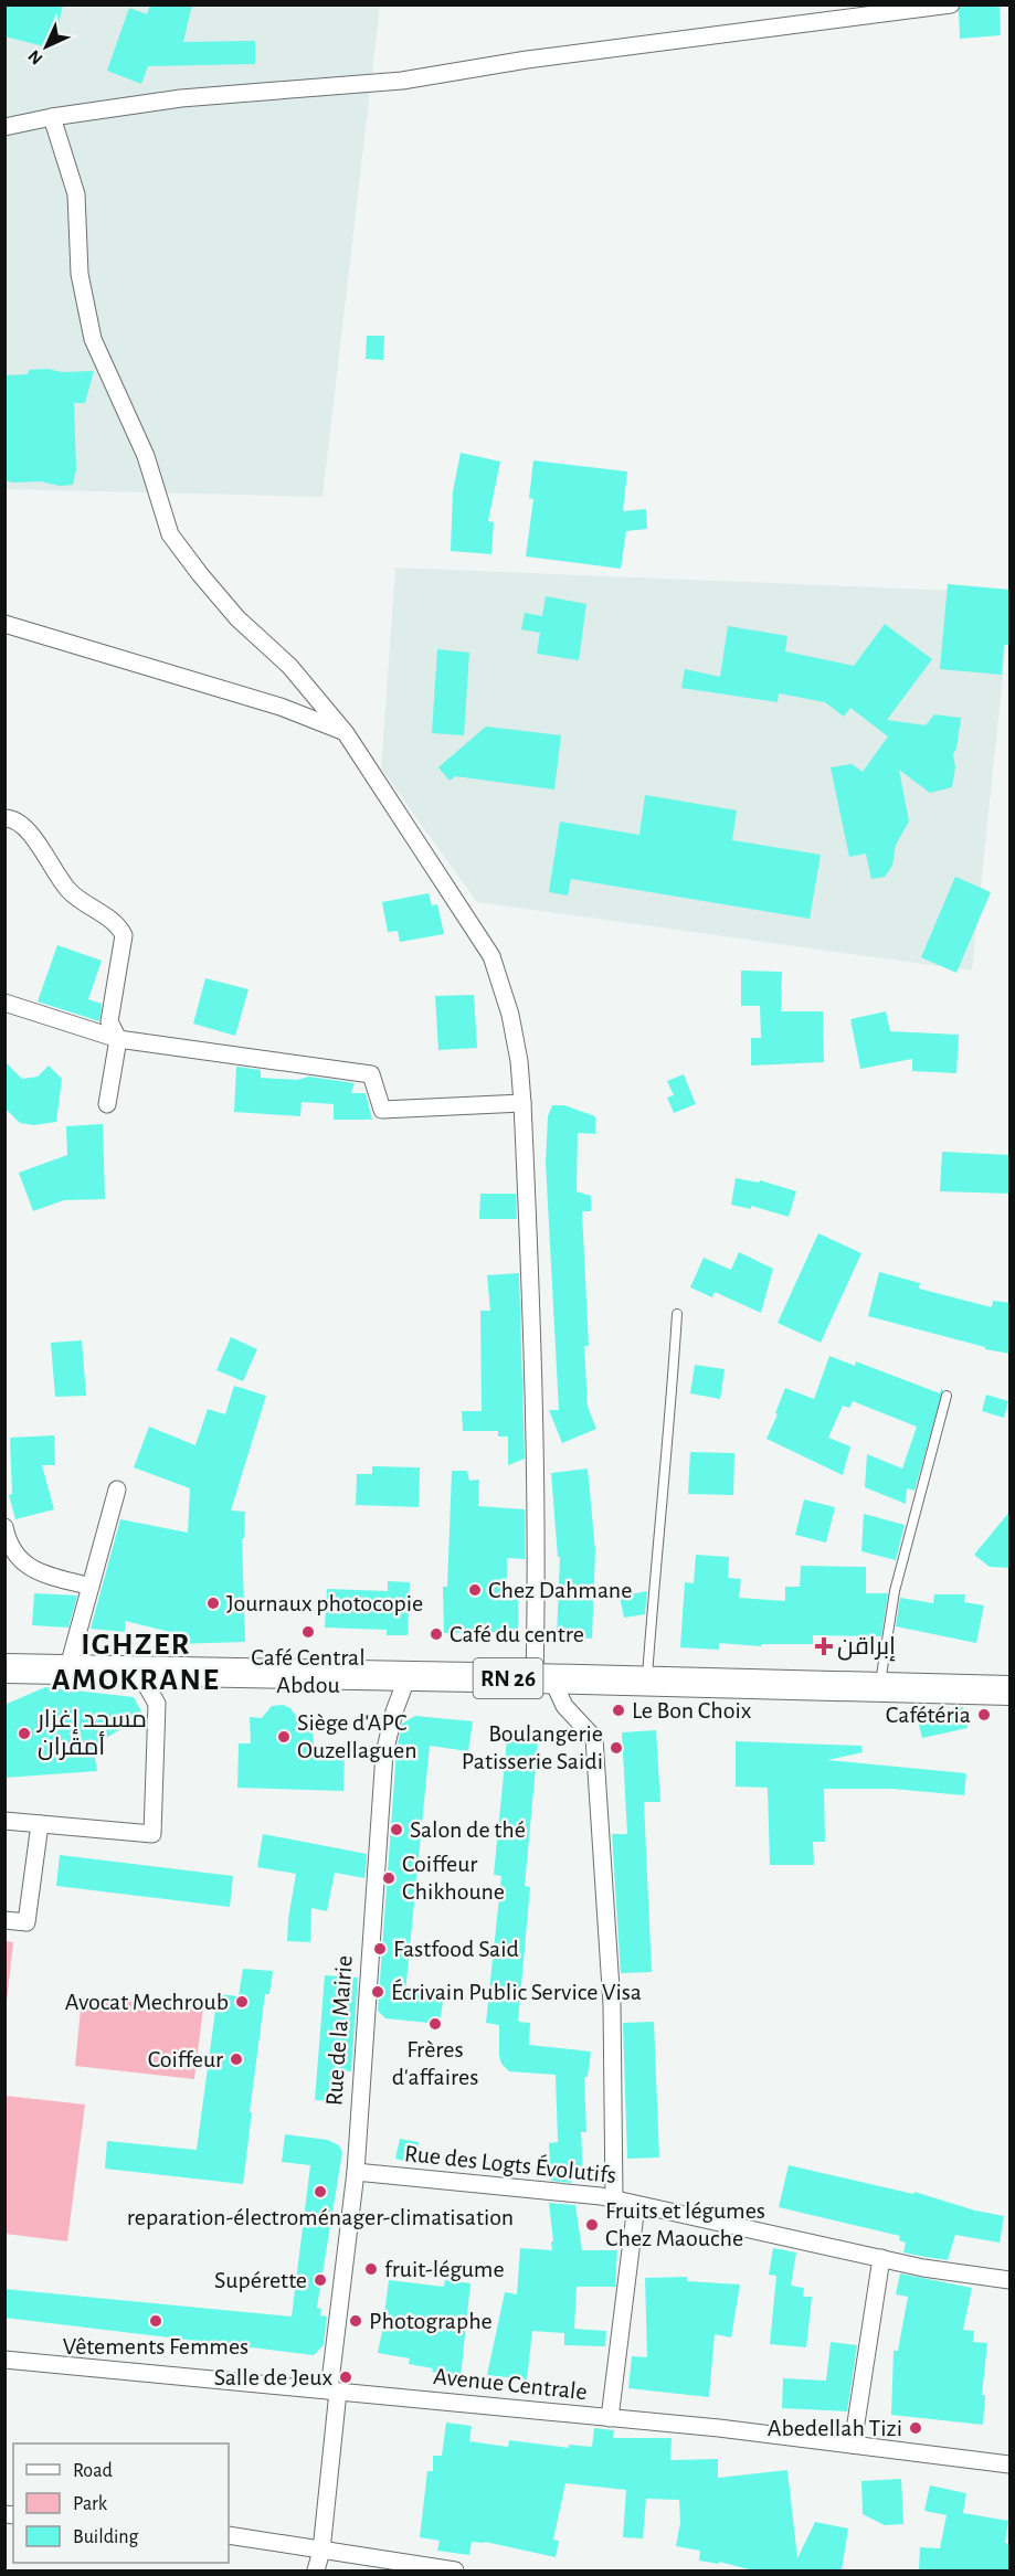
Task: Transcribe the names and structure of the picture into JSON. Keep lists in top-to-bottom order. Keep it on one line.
{"streets":{"main road":["RN 26"],"street":["Rue de la Mairie","Rue des Logts Évolutifs","Avenue Centrale"]},"crossings":[["RN 26","Rue de la Mairie"],["Rue de la Mairie","Rue des Logts Évolutifs"],["Rue de la Mairie","Avenue Centrale"]],"districts":["IGHZER AMOKRANE"],"places":{"other":["Chez Dahmane","Journaux photocopie","Café Central Abdou","Café du centre","Le Bon Choix","Cafétéria","مسجد إغزار أمقران","Siège d'APC Ouzellaguen","Boulangerie Patisserie Saidi","Salon de thé","Coiffeur Chikhoune","Fastfood Said","Écrivain Public Service Visa","Avocat Mechroub","Frères d'affaires","Coiffeur","reparation-électroménager-climatisation","Fruits et légumes Chez Maouche","fruit-légume","Supérette","Vêtements Femmes","Photographe","Salle de Jeux","Abedellah Tizi"],"health":["إبراقن"]},"legend":["Road","Park","Building"],"north":"bottom left"}
